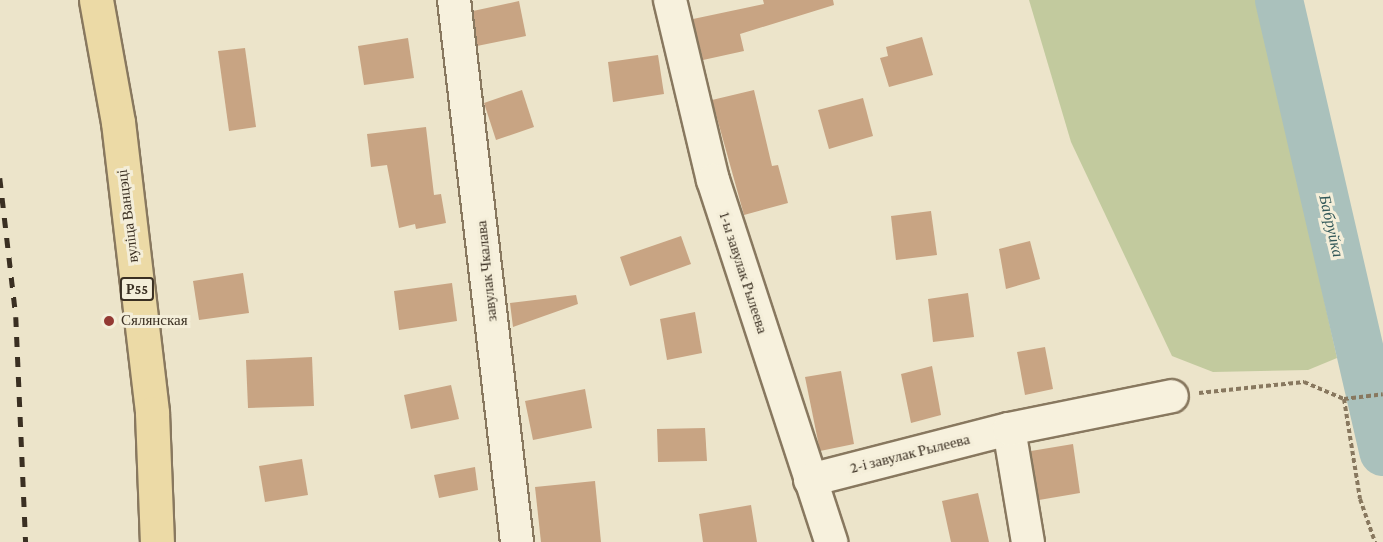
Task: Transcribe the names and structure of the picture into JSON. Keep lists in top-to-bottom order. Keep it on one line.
{"streets":{"main road":["вуліца Ванцэці","Р55"],"street":["завулак Чкалава","1-ы завулак Рылеева","2-і завулак Рылеева"]},"crossings":[["1-ы завулак Рылеева","2-і завулак Рылеева"]],"water":["Бабруйка"],"places":["Сялянская"]}
